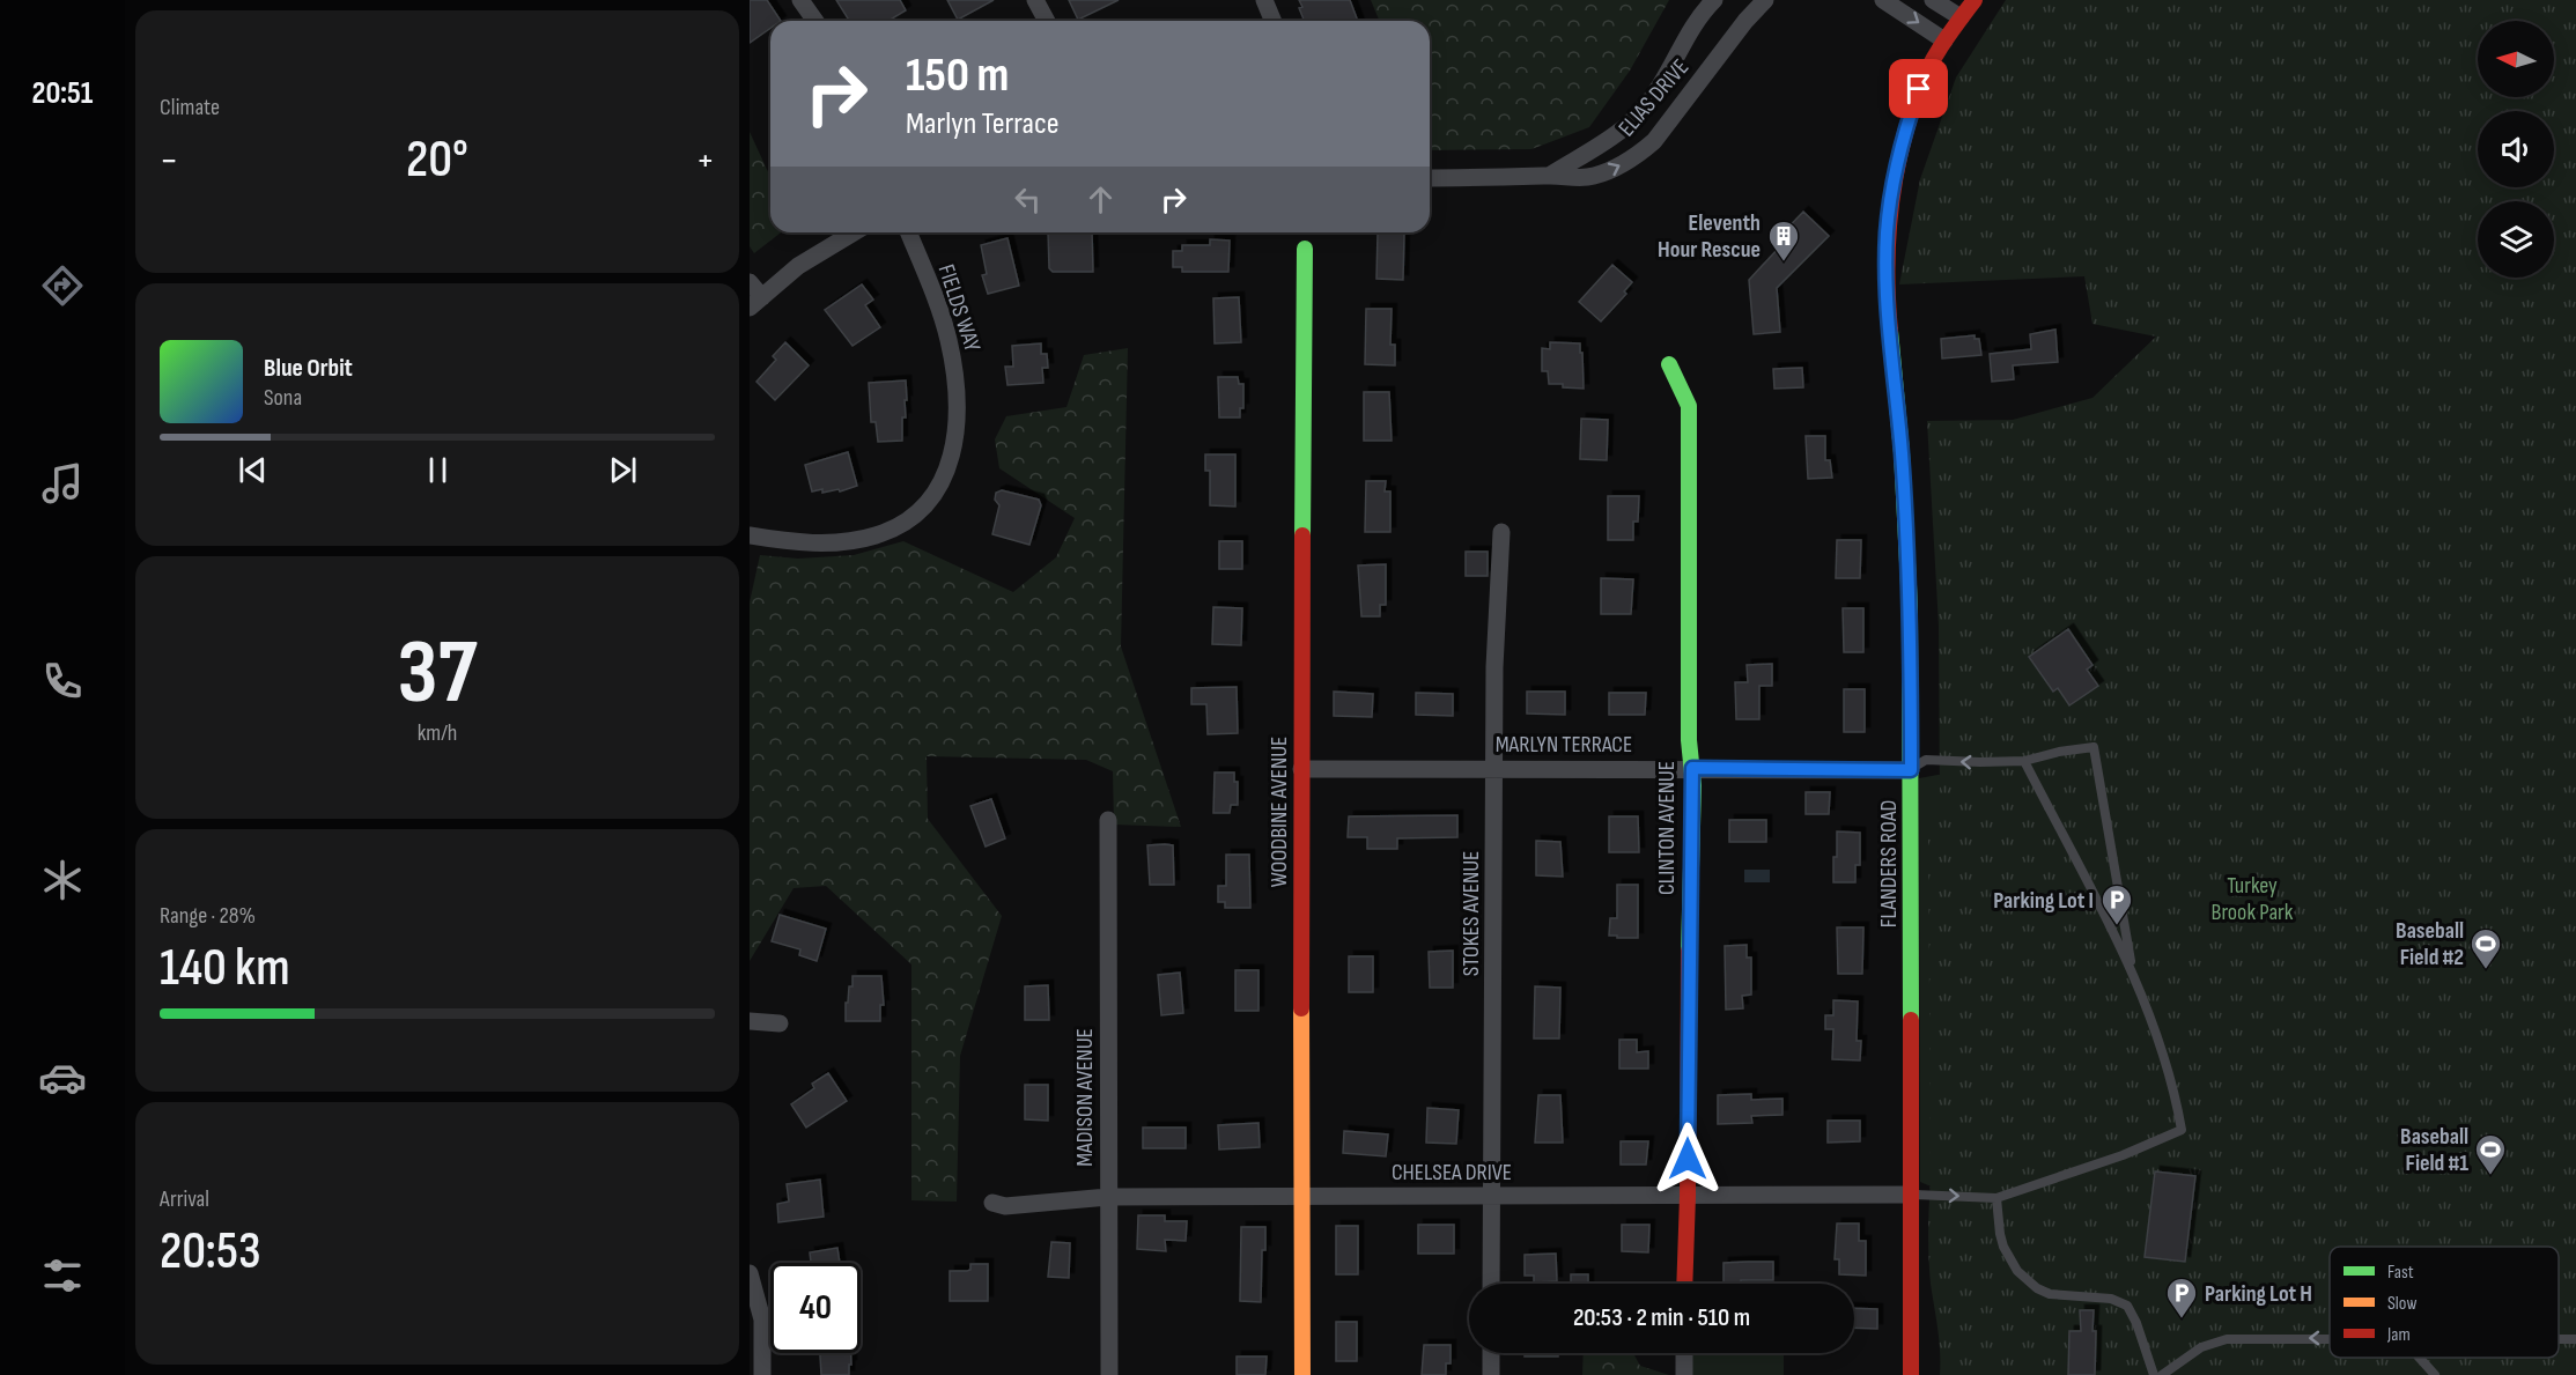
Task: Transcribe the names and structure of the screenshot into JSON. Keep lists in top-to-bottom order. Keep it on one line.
{"streets":{"street":["ELIAS DRIVE","FIELDS WAY","MARLYN TERRACE","WOODBINE AVENUE","CLINTON AVENUE","FLANDERS ROAD","STOKES AVENUE","MADISON AVENUE","CHELSEA DRIVE"]},"crossings":[["MARLYN TERRACE","WOODBINE AVENUE"],["MARLYN TERRACE","CLINTON AVENUE"],["MARLYN TERRACE","FLANDERS ROAD"],["MARLYN TERRACE","STOKES AVENUE"],["WOODBINE AVENUE","CHELSEA DRIVE"],["CLINTON AVENUE","CHELSEA DRIVE"],["FLANDERS ROAD","CHELSEA DRIVE"],["STOKES AVENUE","CHELSEA DRIVE"],["MADISON AVENUE","CHELSEA DRIVE"]],"parks":["Turkey Brook Park"],"places":{"building":["Eleventh Hour Rescue"],"parking":["Parking Lot I","Parking Lot H"],"sports":["Baseball Field #2","Baseball Field #1"]},"legend":["Fast","Slow","Jam"],"north":"left","page":{"tabs":"20:51","tile":["Climate",["37","km/h"],["Range · 28%","140 km"],["Arrival","20:53"]],"turn":["150 m","Marlyn Terrace"],"heat":["−","20°","+"],"song":["Blue Orbit","Sona"],"limit":"40","trip":"20:53 · 2 min · 510 m"}}
